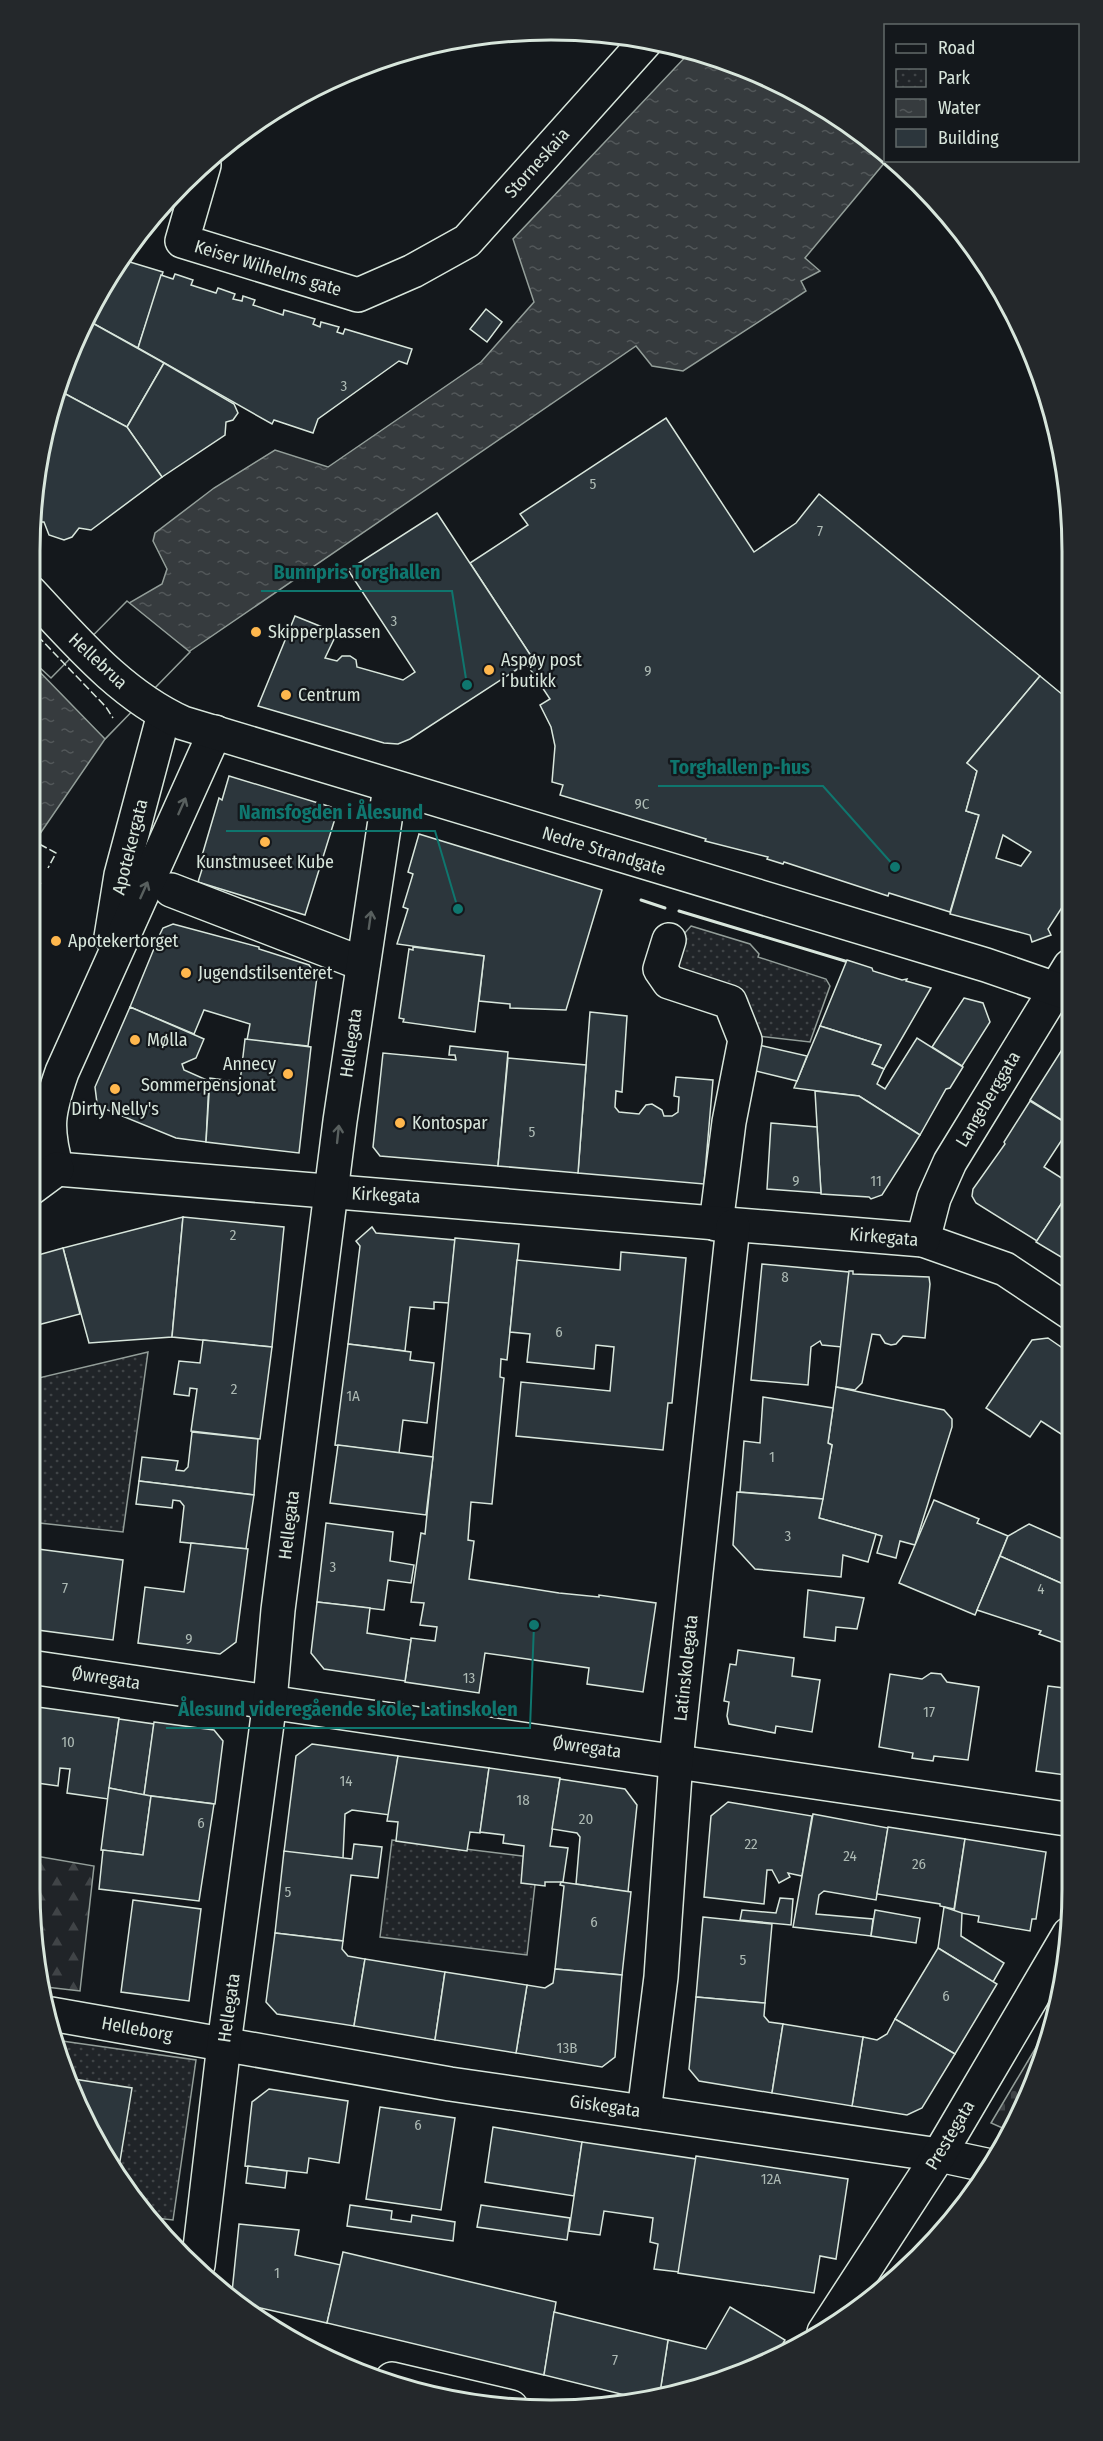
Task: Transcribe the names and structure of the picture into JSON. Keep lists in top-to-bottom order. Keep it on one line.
{"streets":{"main road":["Storneskaia","Keiser Wilhelms gate","Hellebrua","Apotekergata","Nedre Strandgate","Hellegata","Langeberggata","Kirkegata","Latinskolegata","Øwregata","Helleborg","Giskegata","Prestegata"]},"crossings":[["Storneskaia","Keiser Wilhelms gate"],["Hellebrua","Apotekergata"],["Hellebrua","Nedre Strandgate"],["Apotekergata","Nedre Strandgate"],["Apotekergata","Kirkegata"],["Nedre Strandgate","Hellegata"],["Hellegata","Kirkegata"],["Hellegata","Øwregata"],["Hellegata","Helleborg"],["Hellegata","Giskegata"],["Langeberggata","Kirkegata"],["Kirkegata","Latinskolegata"],["Latinskolegata","Øwregata"],["Latinskolegata","Giskegata"],["Helleborg","Giskegata"],["Giskegata","Prestegata"]],"places":["Skipperplassen","Aspøy post i butikk","Bunnpris Torghallen","Centrum","Kunstmuseet Kube","Torghallen p-hus","Namsfogden i Ålesund","Apotekertorget","Jugendstilsenteret","Mølla","Annecy Sommerpensjonat","Dirty Nelly's","Kontospar","Ålesund videregående skole, Latinskolen"],"house_numbers":["3","5","7","3","9","9C","5","9","11","2","8","6","2","1A","1","3","3","7","4","9","13","17","10","14","18","20","6","22","24","26","5","6","5","6","13B","6","12A","1","7"],"legend":["Road","Park","Water","Building"]}
